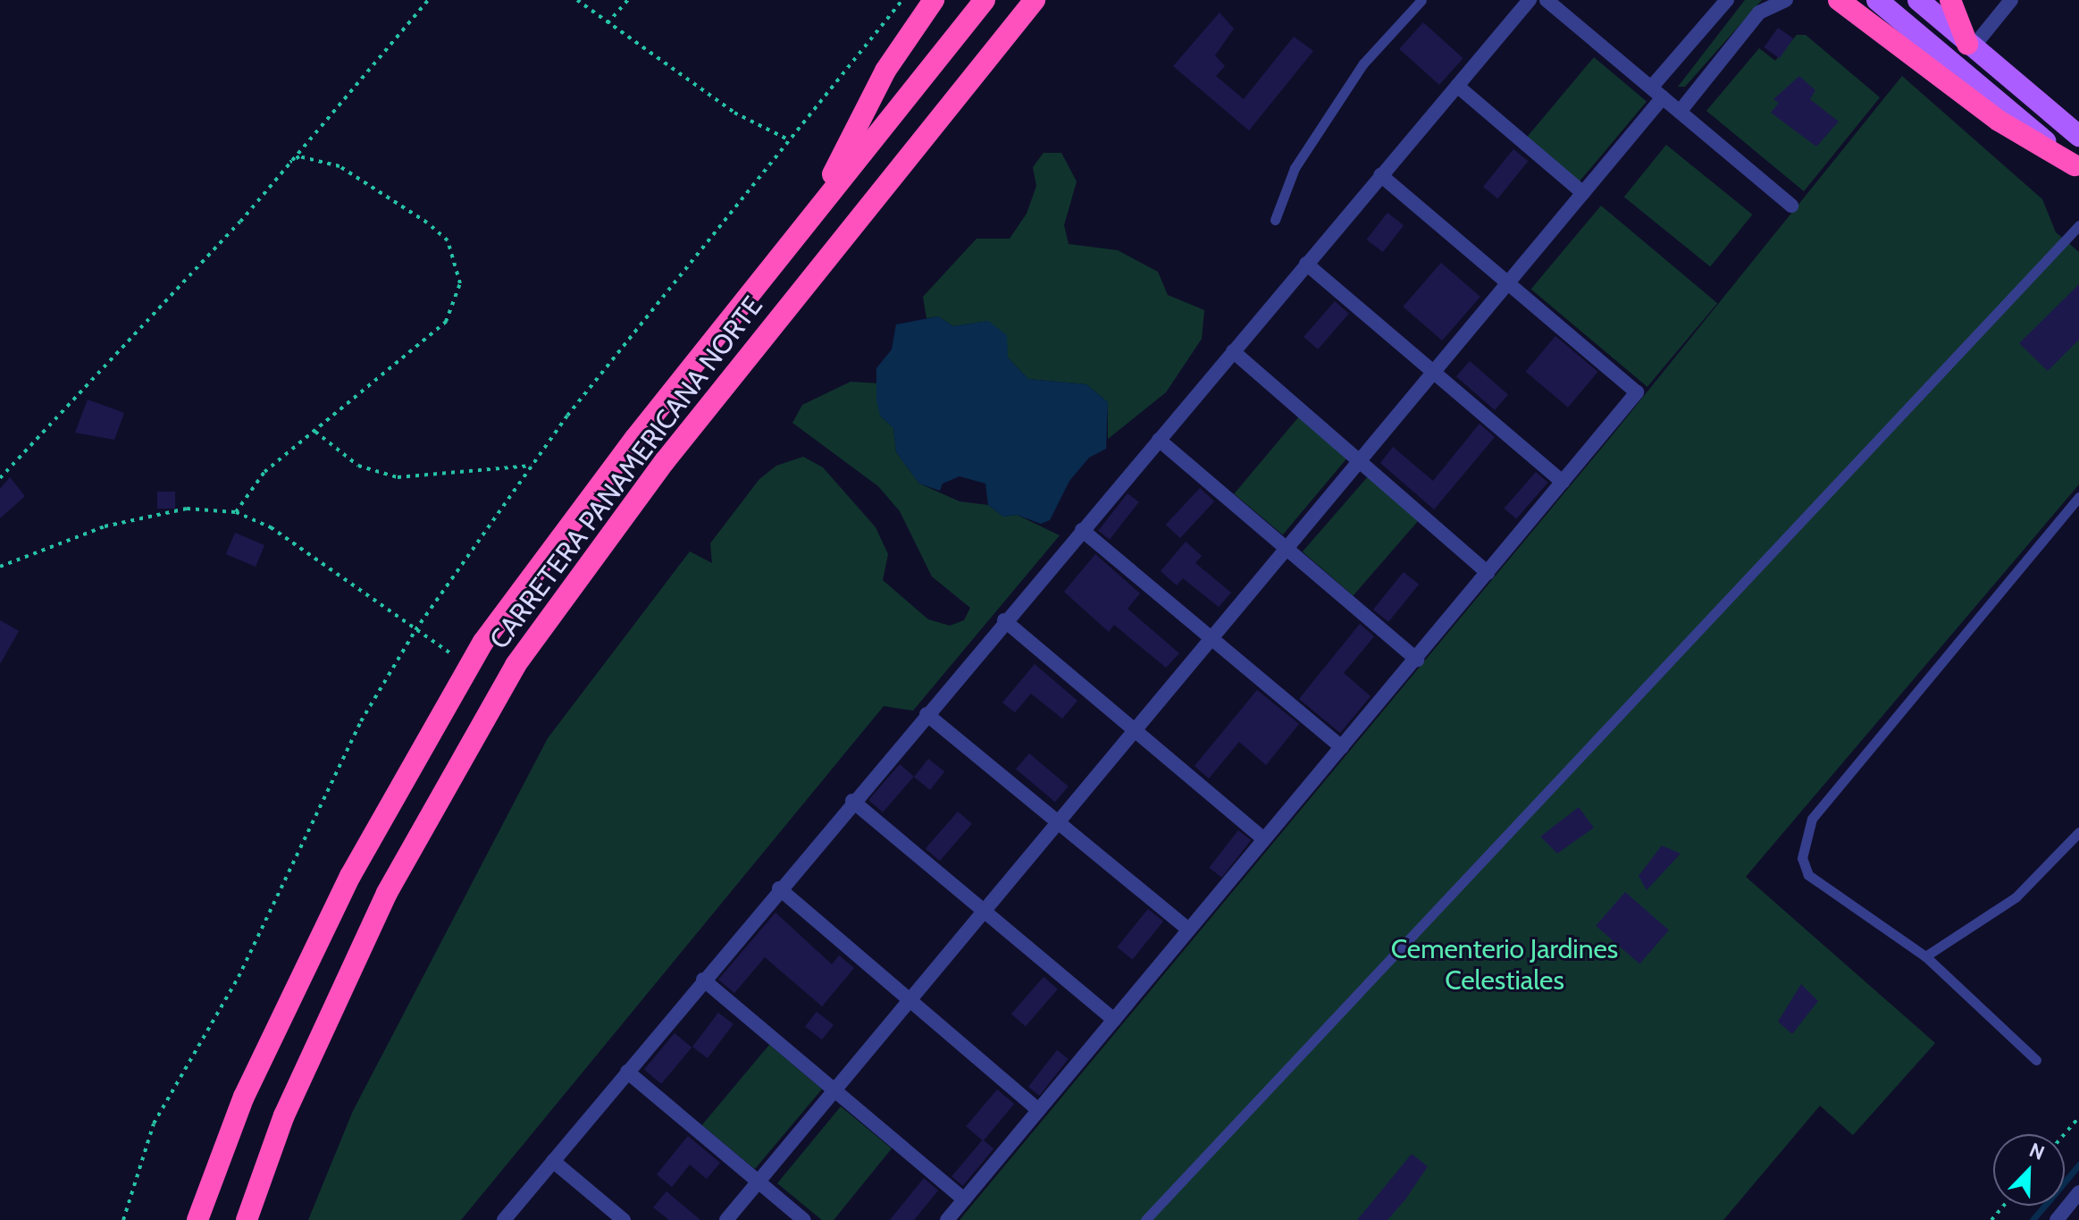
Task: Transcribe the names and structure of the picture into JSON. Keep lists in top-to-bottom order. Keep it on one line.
{"streets":{"highway":["CARRETERA PANAMERICANA NORTE"]},"parks":["Cementerio Jardines Celestiales"],"north":"top right"}
